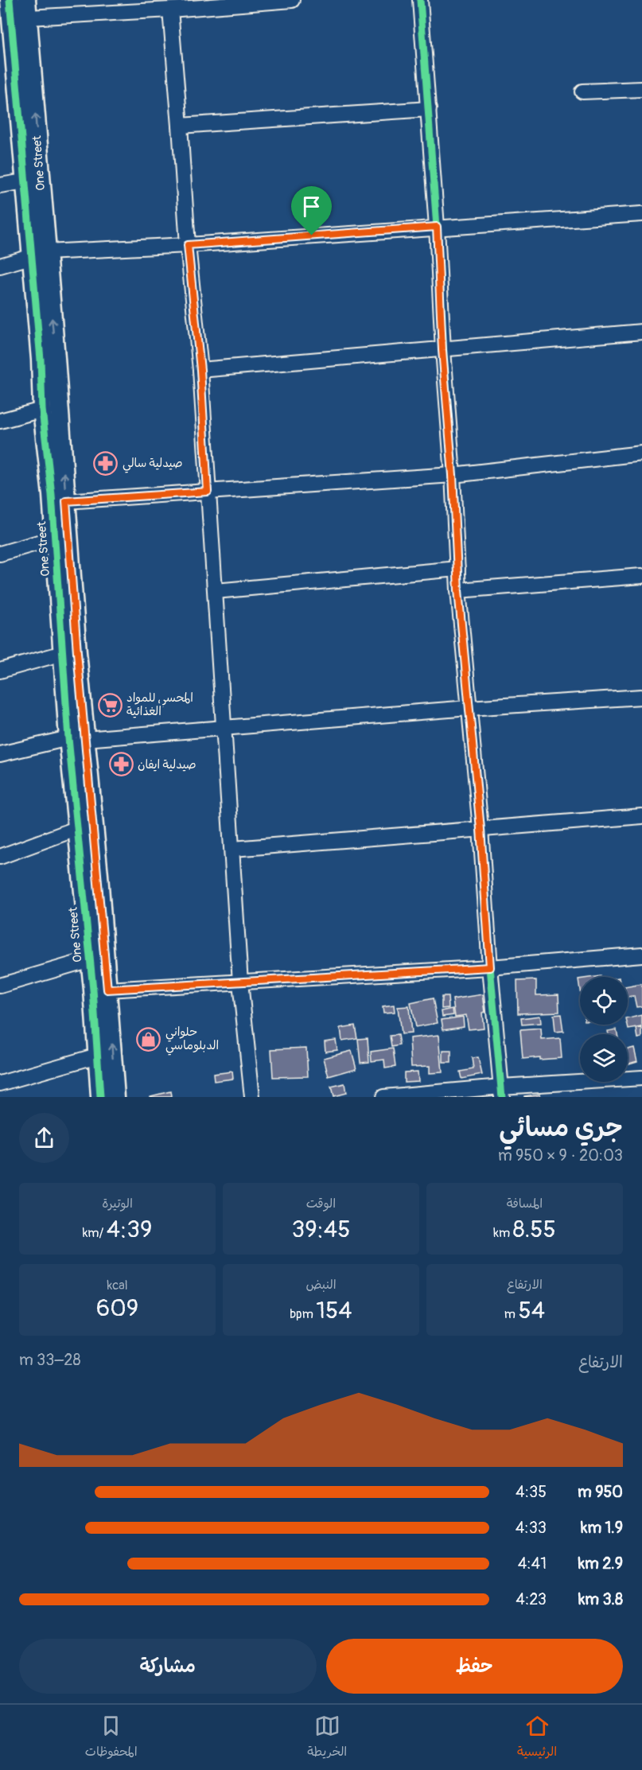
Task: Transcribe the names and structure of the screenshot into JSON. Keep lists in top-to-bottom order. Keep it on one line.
{"streets":{"street":["One Street"]},"places":{"pharmacy":["صيدلية سالي","صيدلية ايفان"],"supermarket":["المحسي للمواد الغذائية"],"shop":["حلواني الدبلوماسي"]},"page":{"heading":["جري مسائي","20:03 · 9 × 950 m"],"stats":[["المسافة","8.55 km"],["الوقت","39:45"],["الوتيرة","4:39 /km"],["الارتفاع","54 m"],["النبض","154 bpm"],["kcal","609"]],"chart":["الارتفاع","28–33 m"],"list":[{"name":"950 m","note":"4:35"},{"name":"1.9 km","note":"4:33"},{"name":"2.9 km","note":"4:41"},{"name":"3.8 km","note":"4:23"}],"buttons":["حفظ","مشاركة"],"tabs":["الرئيسية","الخريطة","المحفوظات"]}}
